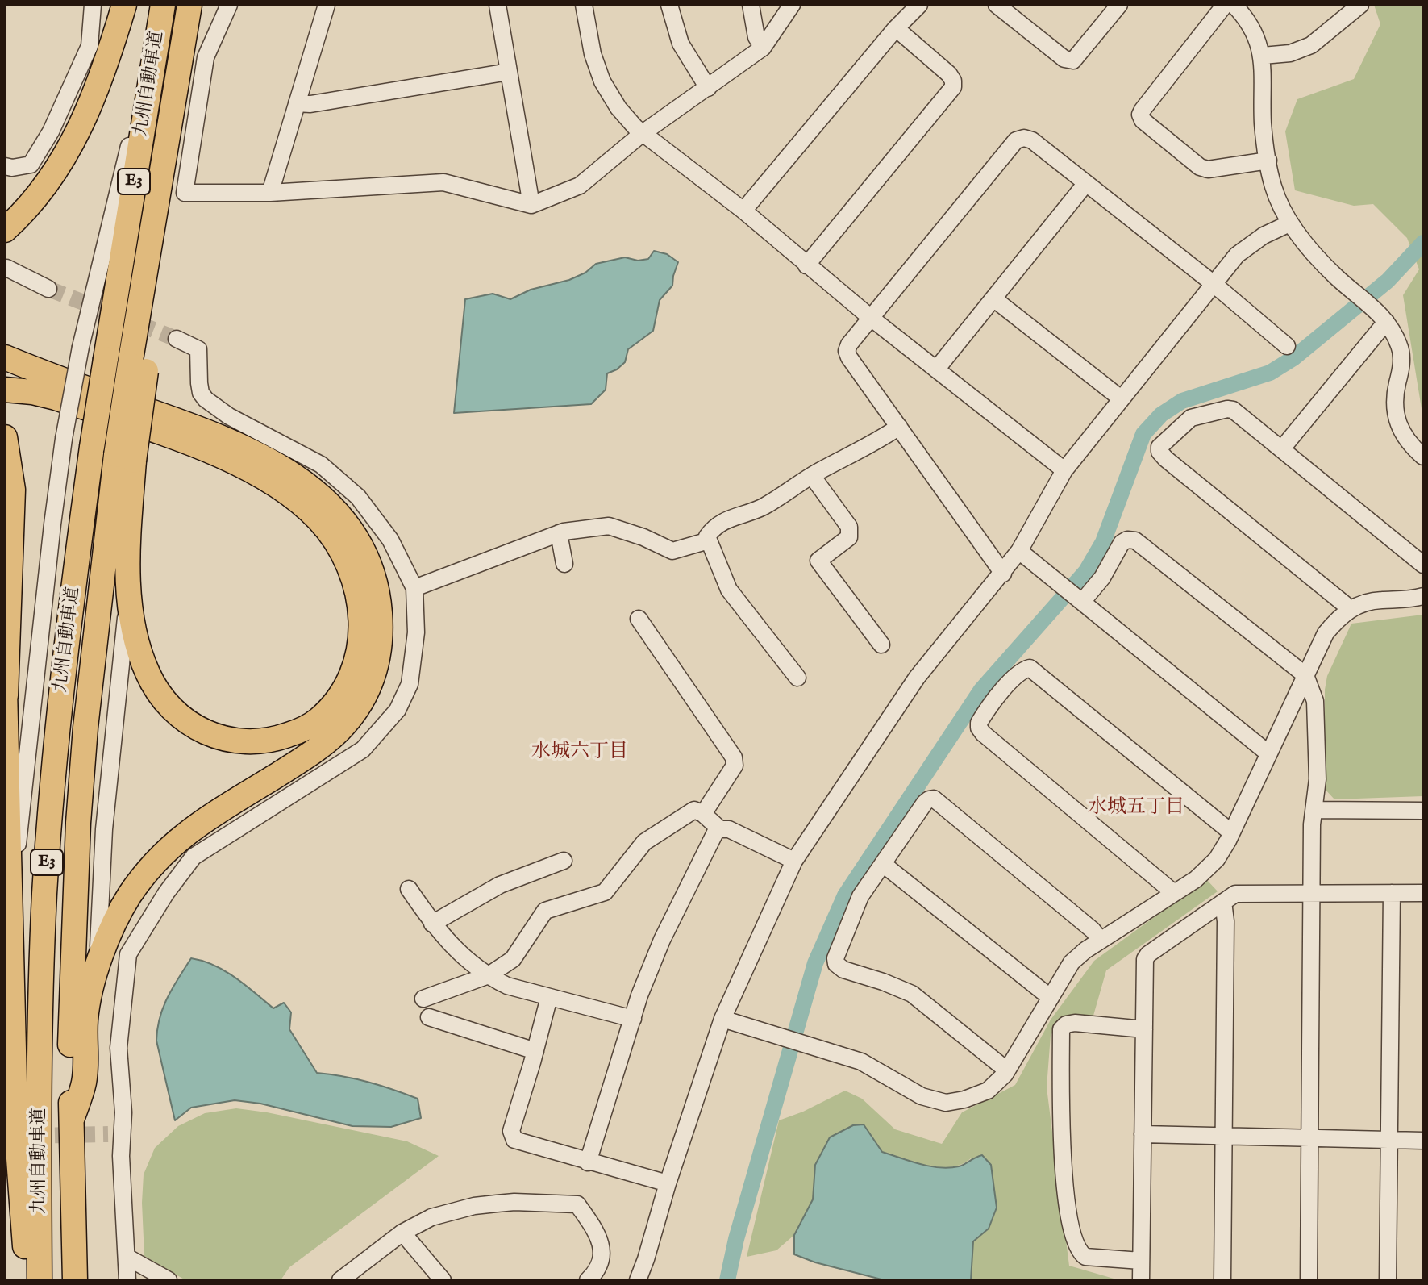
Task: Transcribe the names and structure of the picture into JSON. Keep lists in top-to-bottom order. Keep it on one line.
{"streets":{"highway":["九州自動車道","E3"]},"districts":["水城六丁目","水城五丁目"]}
